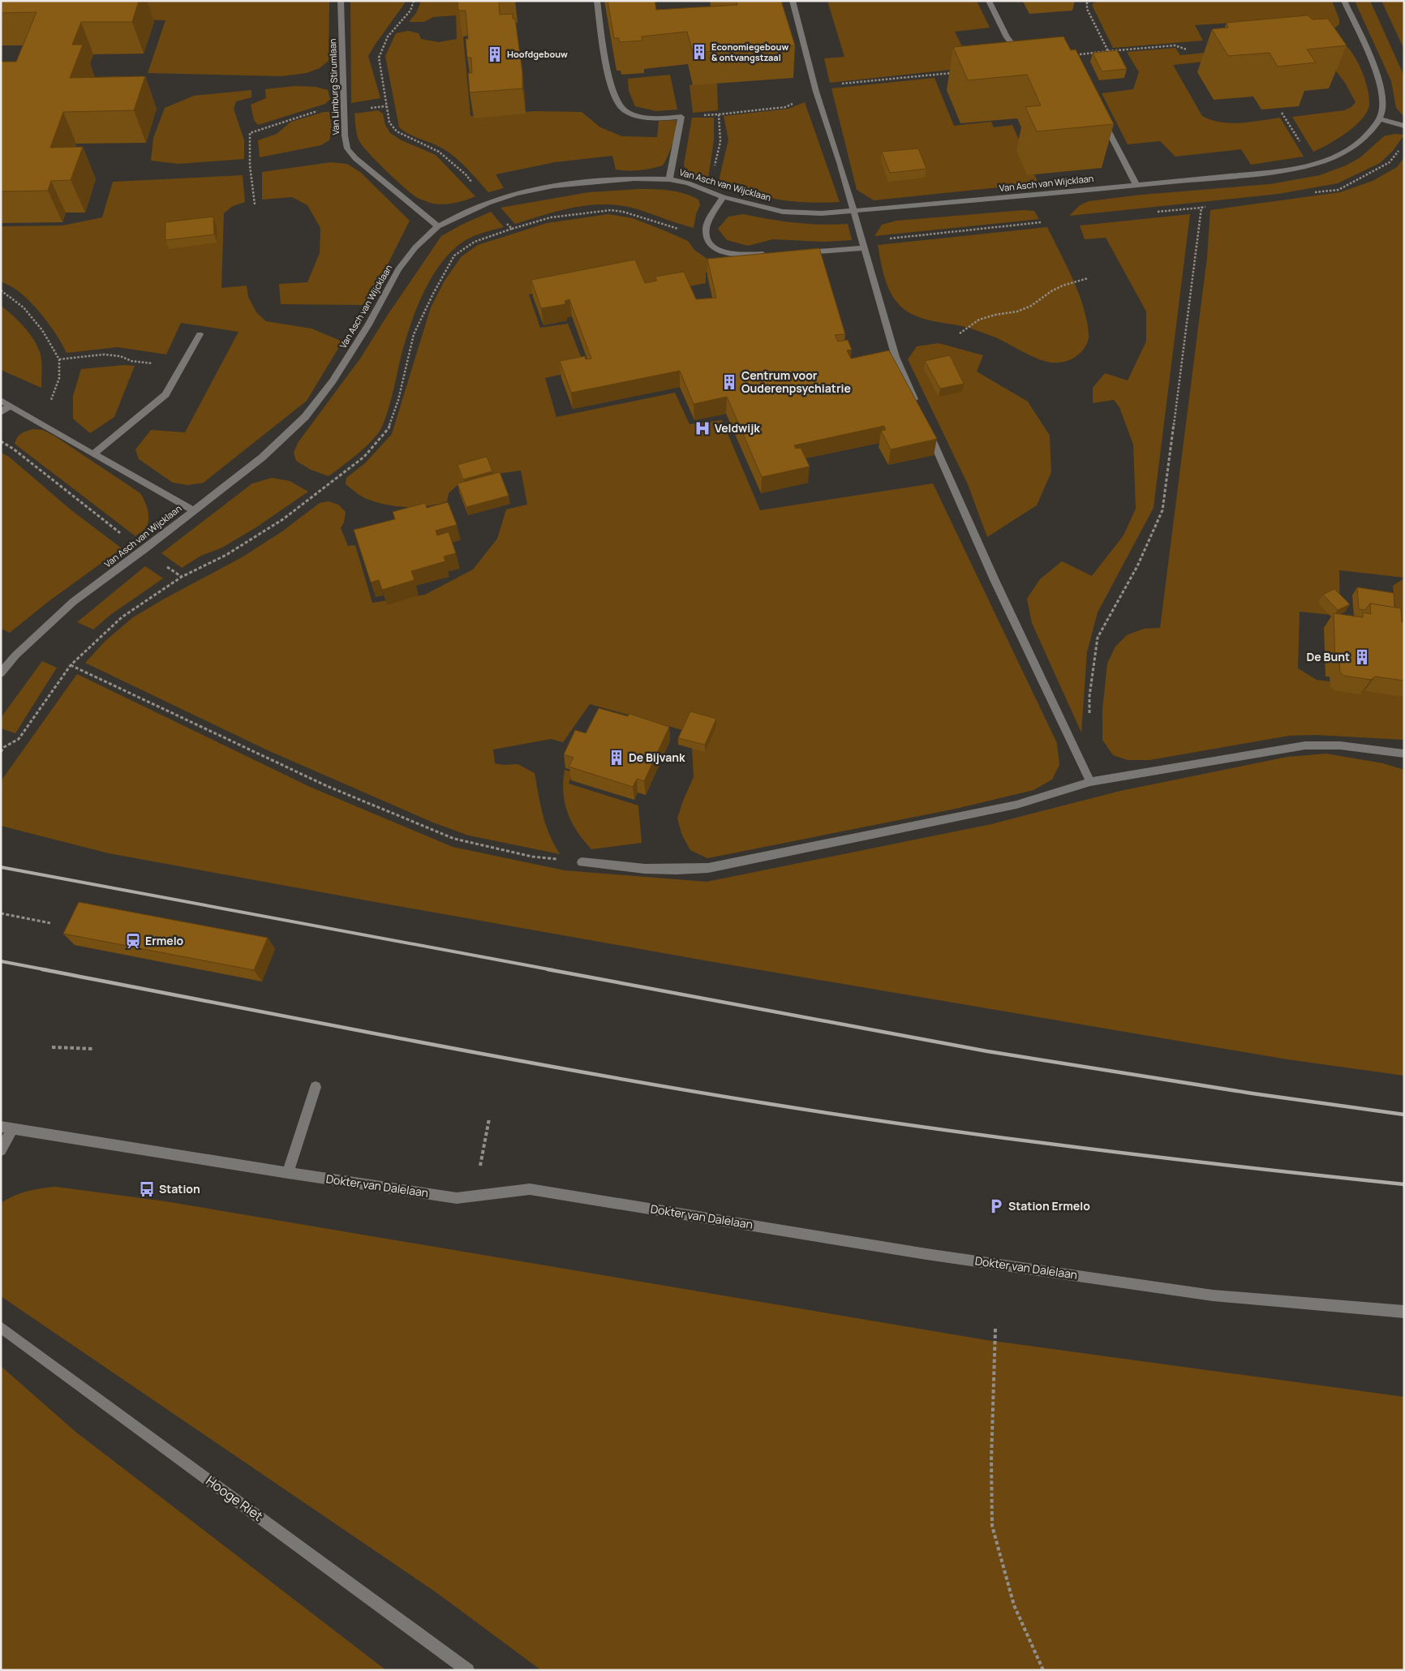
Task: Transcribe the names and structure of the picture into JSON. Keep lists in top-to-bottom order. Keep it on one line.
{"streets":{"street":["Van Limburg Stirumlaan","Van Asch van Wijcklaan","Dokter van Dalelaan","Hooge Riet"]},"crossings":[["Van Limburg Stirumlaan","Van Asch van Wijcklaan"]],"places":{"building":["Economiegebouw & ontvangstzaal","Hoofdgebouw","Centrum voor Ouderenpsychiatrie","De Bunt","De Bijvank"],"hospital":["Veldwijk"],"station":["Ermelo"],"bus stop":["Station"],"parking":["Station Ermelo"]}}
